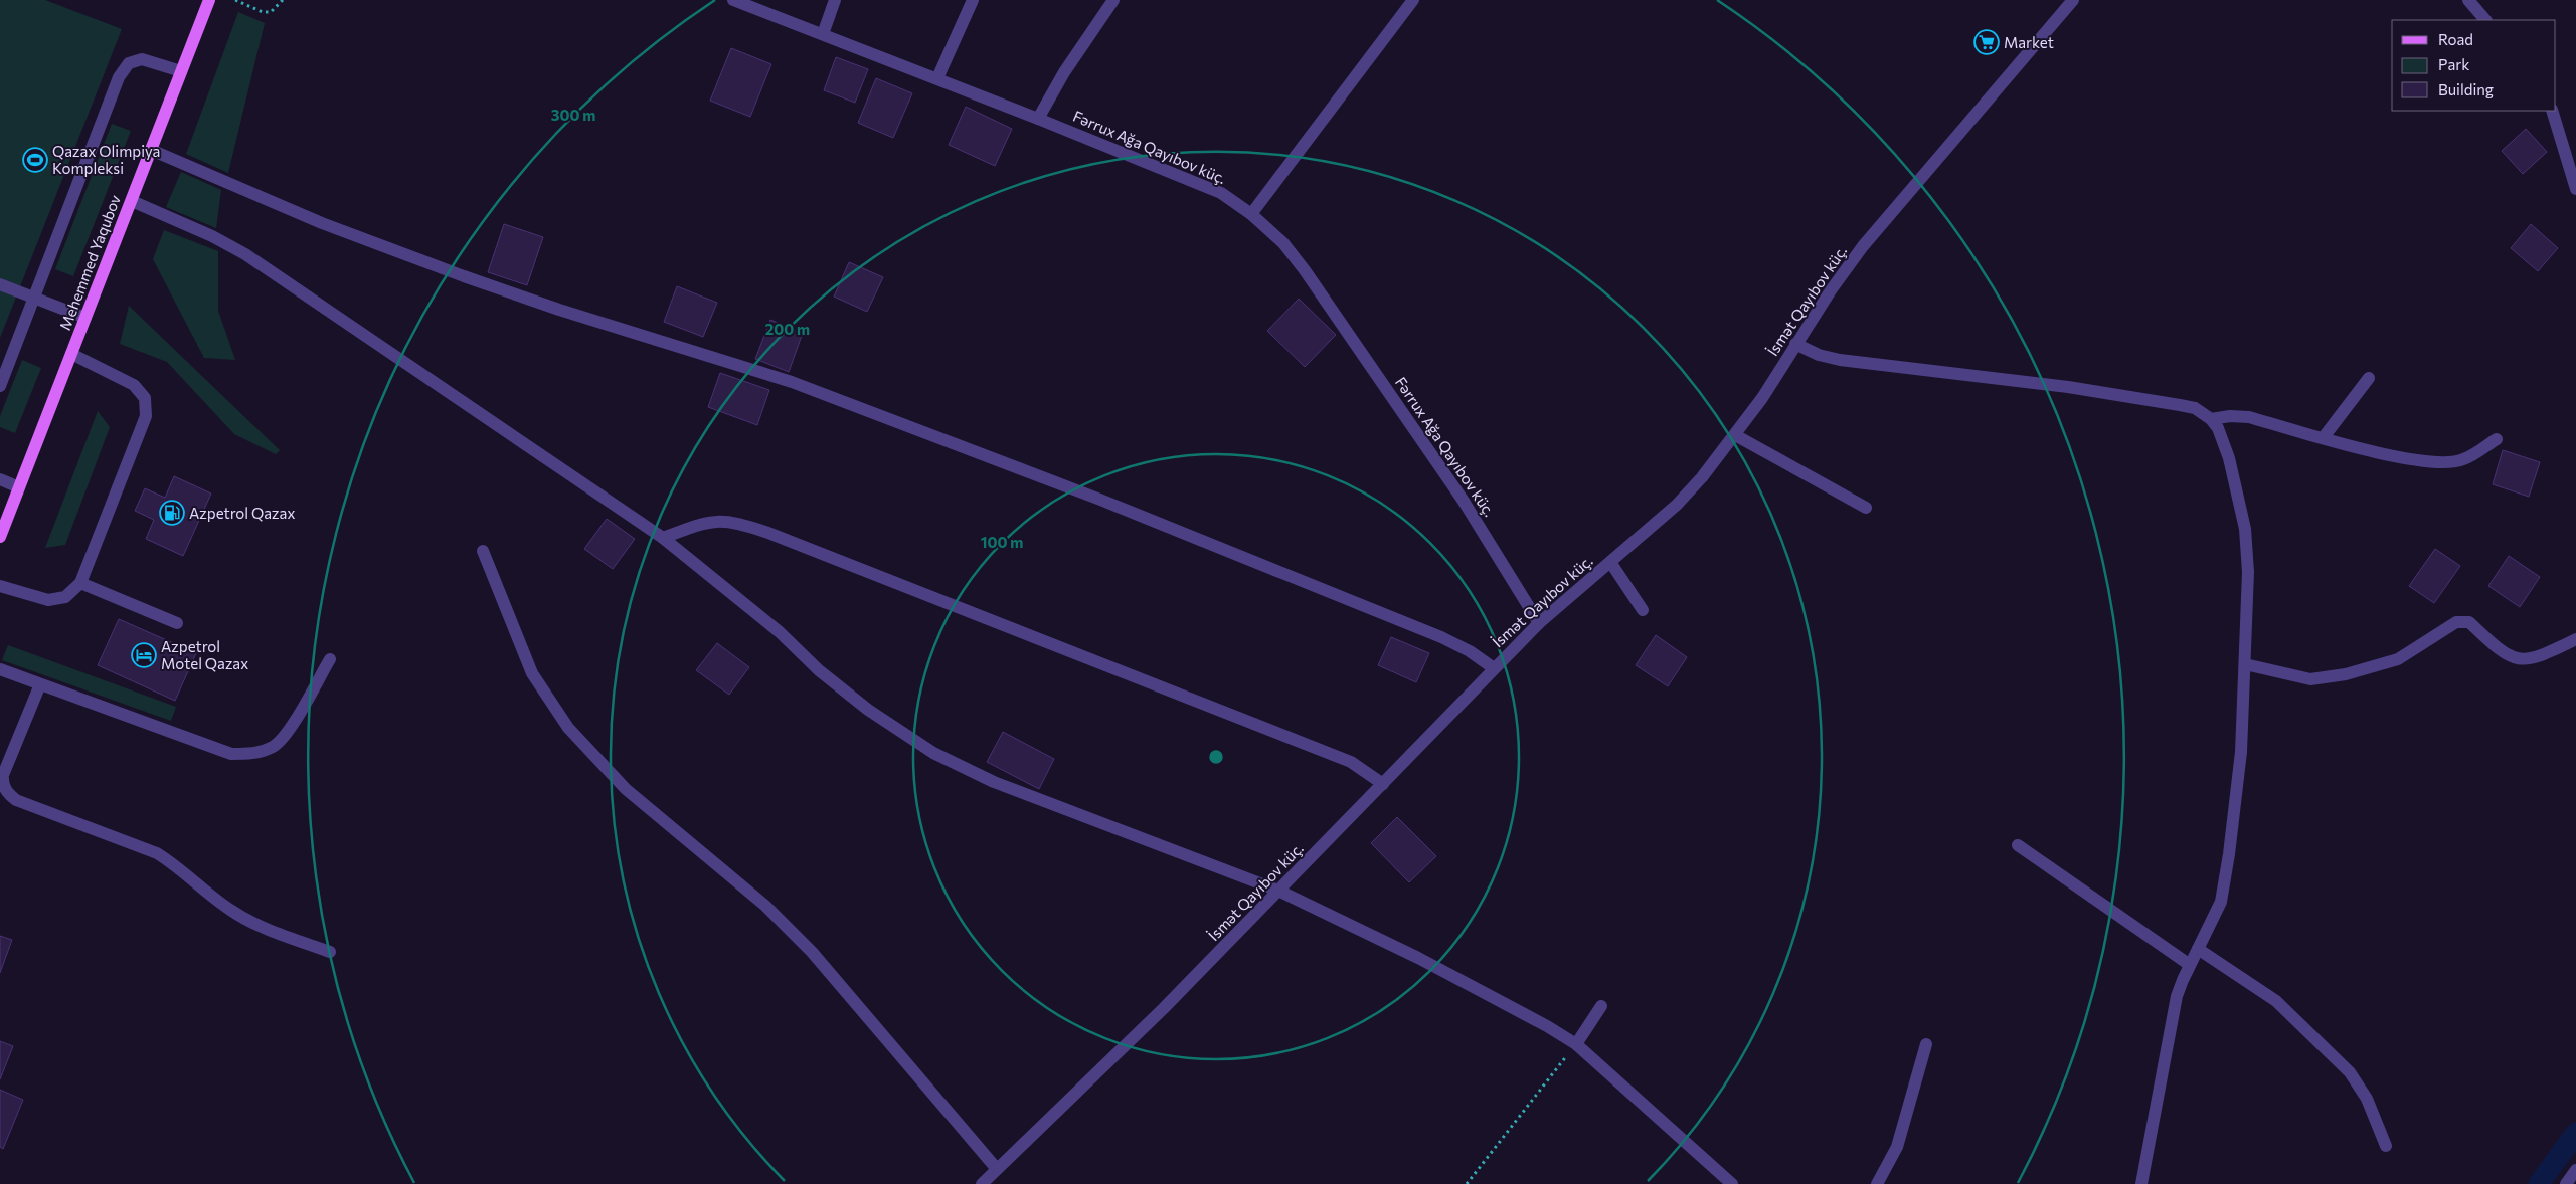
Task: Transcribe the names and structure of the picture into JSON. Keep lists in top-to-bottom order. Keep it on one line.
{"streets":{"main road":["Mehemmed Yaqubov"],"street":["Fərrux Ağa Qayıbov küç.","İsmət Qayıbov küç."]},"crossings":[["Fərrux Ağa Qayıbov küç.","İsmət Qayıbov küç."]],"places":{"supermarket":["Market"],"sports":["Qazax Olimpiya Kompleksi"],"fuel station":["Azpetrol Qazax"],"hotel":["Azpetrol Motel Qazax"]},"legend":["Road","Park","Building"],"rings":["300 m","200 m","100 m"]}
